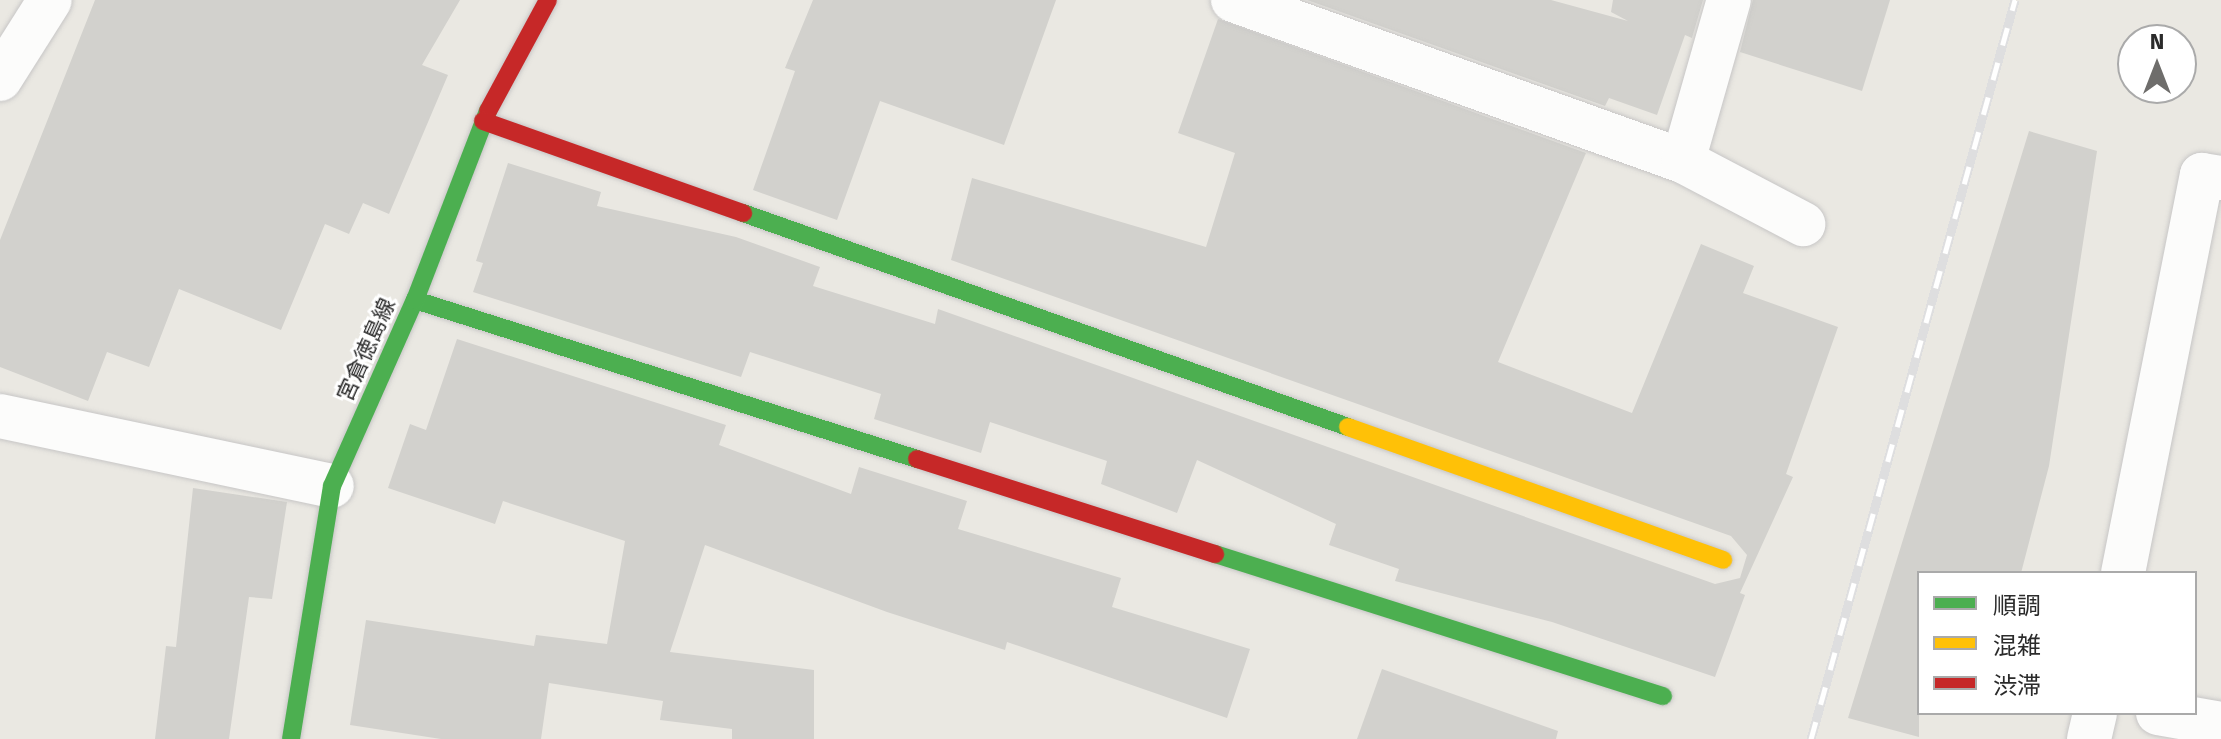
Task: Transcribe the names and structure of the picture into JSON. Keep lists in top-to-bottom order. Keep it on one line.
{"streets":{"street":["宮倉徳島線"]},"legend":["順調","混雑","渋滞"],"north":"top"}
